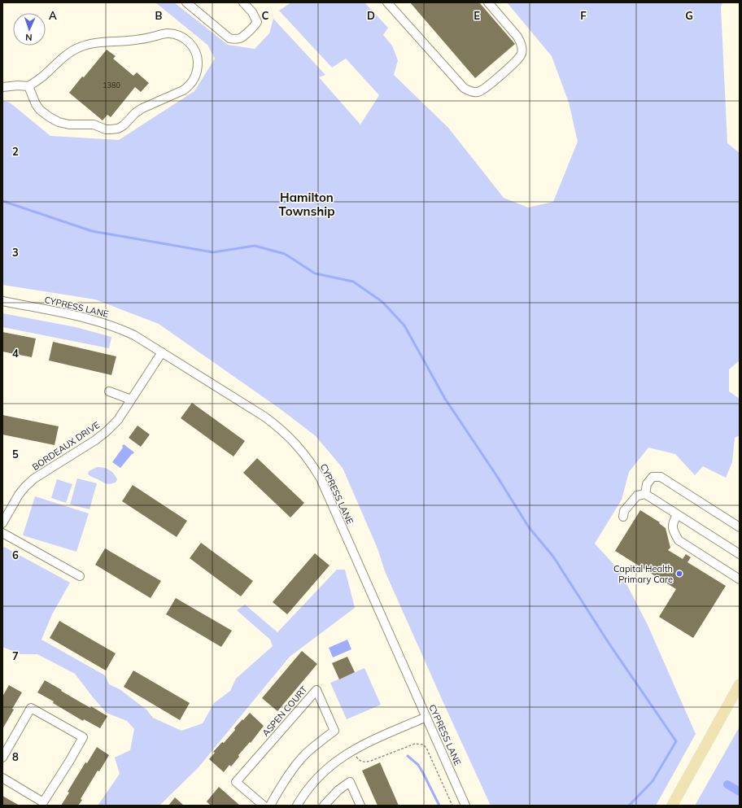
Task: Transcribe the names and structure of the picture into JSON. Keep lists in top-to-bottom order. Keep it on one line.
{"streets":{"street":["CYPRESS LANE","BORDEAUX DRIVE","ASPEN COURT"]},"crossings":[["CYPRESS LANE","BORDEAUX DRIVE"]],"districts":["Hamilton Township"],"places":["Capital Health Primary Care"],"house_numbers":["1380"],"north":"bottom","grid":{"columns":["A","B","C","D","E","F","G"],"rows":["2","3","4","5","6","7","8"]}}
